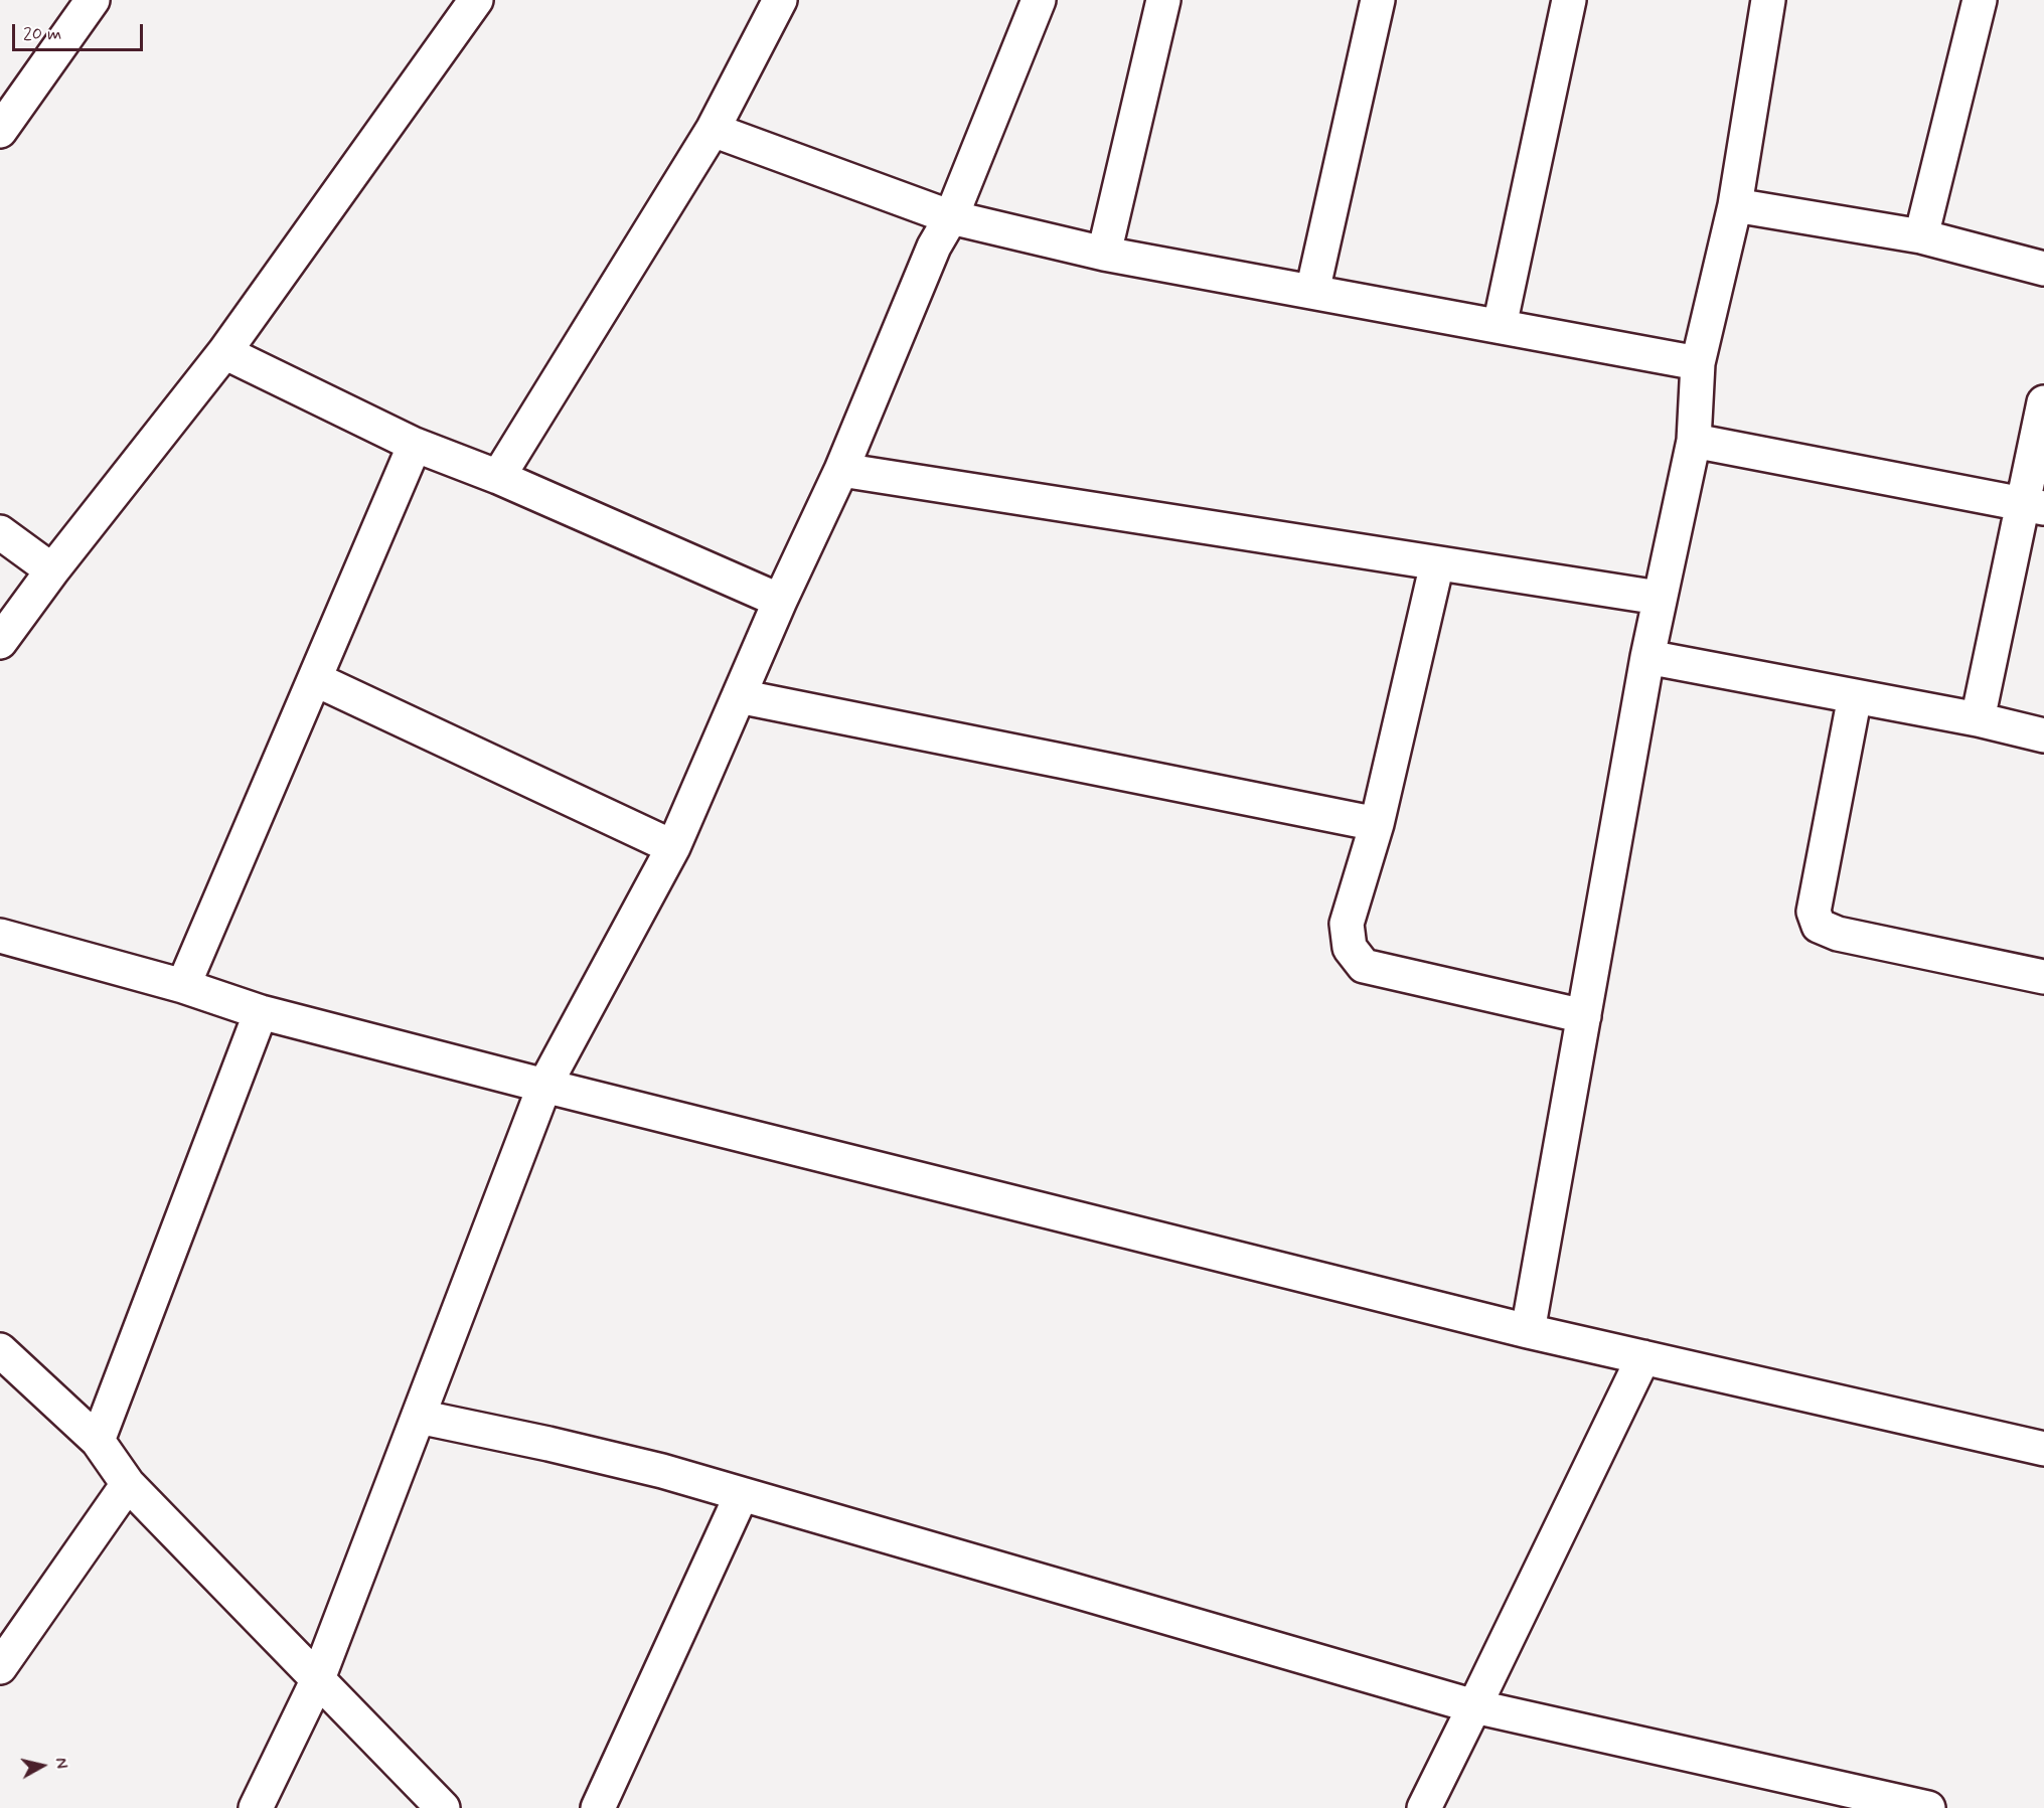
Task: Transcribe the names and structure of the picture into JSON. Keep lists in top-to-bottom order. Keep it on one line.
{"scale_bar":"20 m","north":"right"}
